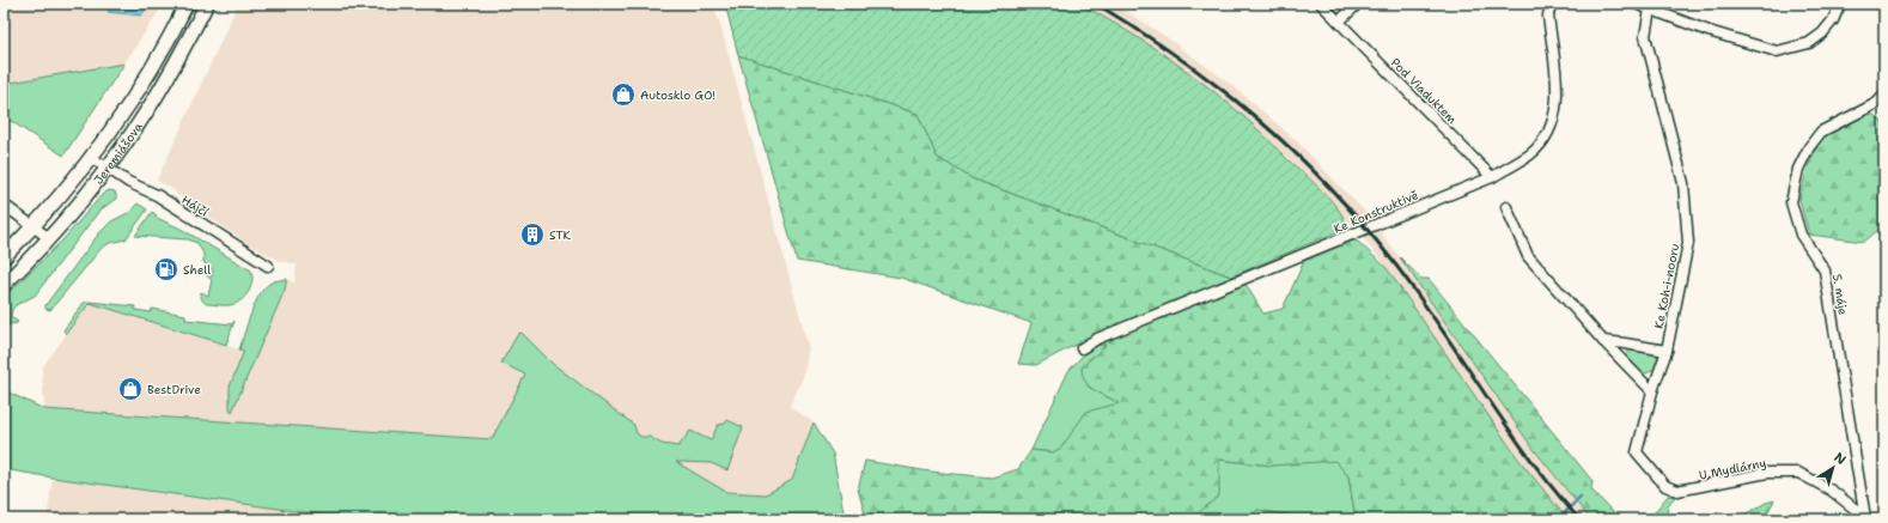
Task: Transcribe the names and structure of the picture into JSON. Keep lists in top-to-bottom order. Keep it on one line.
{"streets":{"main road":["Jeremiášova"],"street":["Pod Viaduktem","Hájčí","Ke Konstruktivě","Ke Koh-i-nooru","5. máje","U Mydlárny"]},"crossings":[["Pod Viaduktem","Ke Konstruktivě"],["Jeremiášova","Hájčí"],["Ke Koh-i-nooru","U Mydlárny"],["5. máje","U Mydlárny"]],"places":{"shop":["Autosklo GO!","BestDrive"],"building":["STK"],"fuel station":["Shell"]},"north":"top right"}
